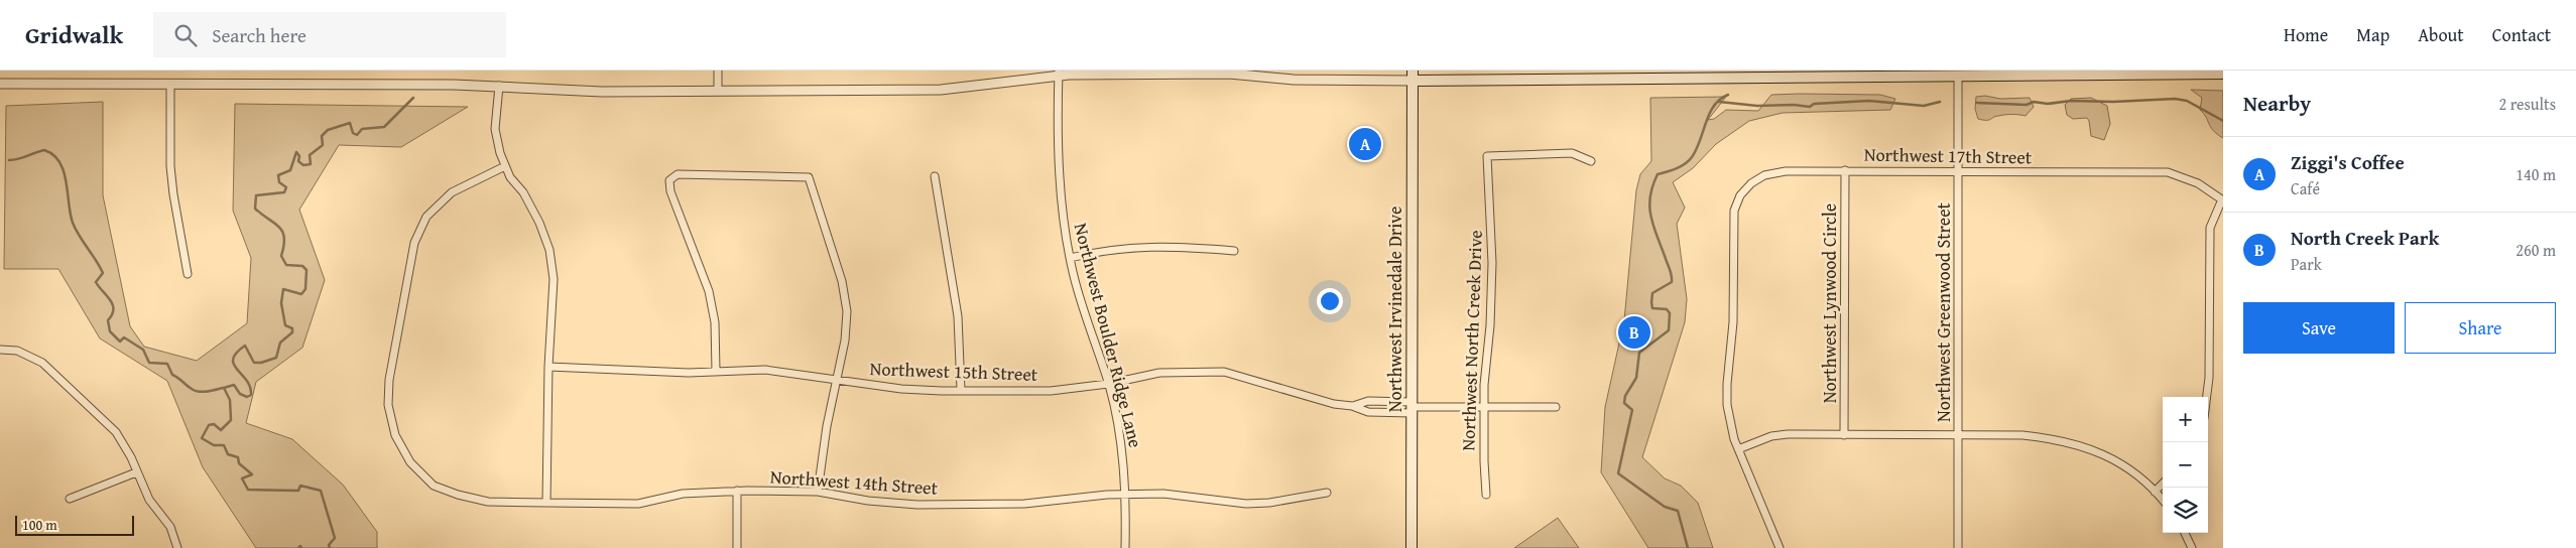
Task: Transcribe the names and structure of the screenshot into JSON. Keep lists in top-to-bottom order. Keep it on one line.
{"streets":{"main road":["Northwest Irvinedale Drive"],"street":["Northwest 17th Street","Northwest Lynwood Circle","Northwest Greenwood Street","Northwest Boulder Ridge Lane","Northwest North Creek Drive","Northwest 15th Street","Northwest 14th Street"]},"crossings":[["Northwest 17th Street","Northwest Lynwood Circle"],["Northwest 17th Street","Northwest Greenwood Street"],["Northwest Irvinedale Drive","Northwest 15th Street"],["Northwest Boulder Ridge Lane","Northwest 15th Street"],["Northwest Boulder Ridge Lane","Northwest 14th Street"],["Northwest North Creek Drive","Northwest 15th Street"]],"scale_bar":"100 m","page":{"header":"Gridwalk","search":"Search here","nav":["Home","Map","About","Contact"],"heading":["Nearby","2 results"],"pins":["A","B"],"list":[{"mark":"A","name":"Ziggi's Coffee","note":"Café","value":"140 m"},{"mark":"B","name":"North Creek Park","note":"Park","value":"260 m"}],"buttons":["Save","Share"],"map_buttons":["+","−"],"scale":"100 m"}}
